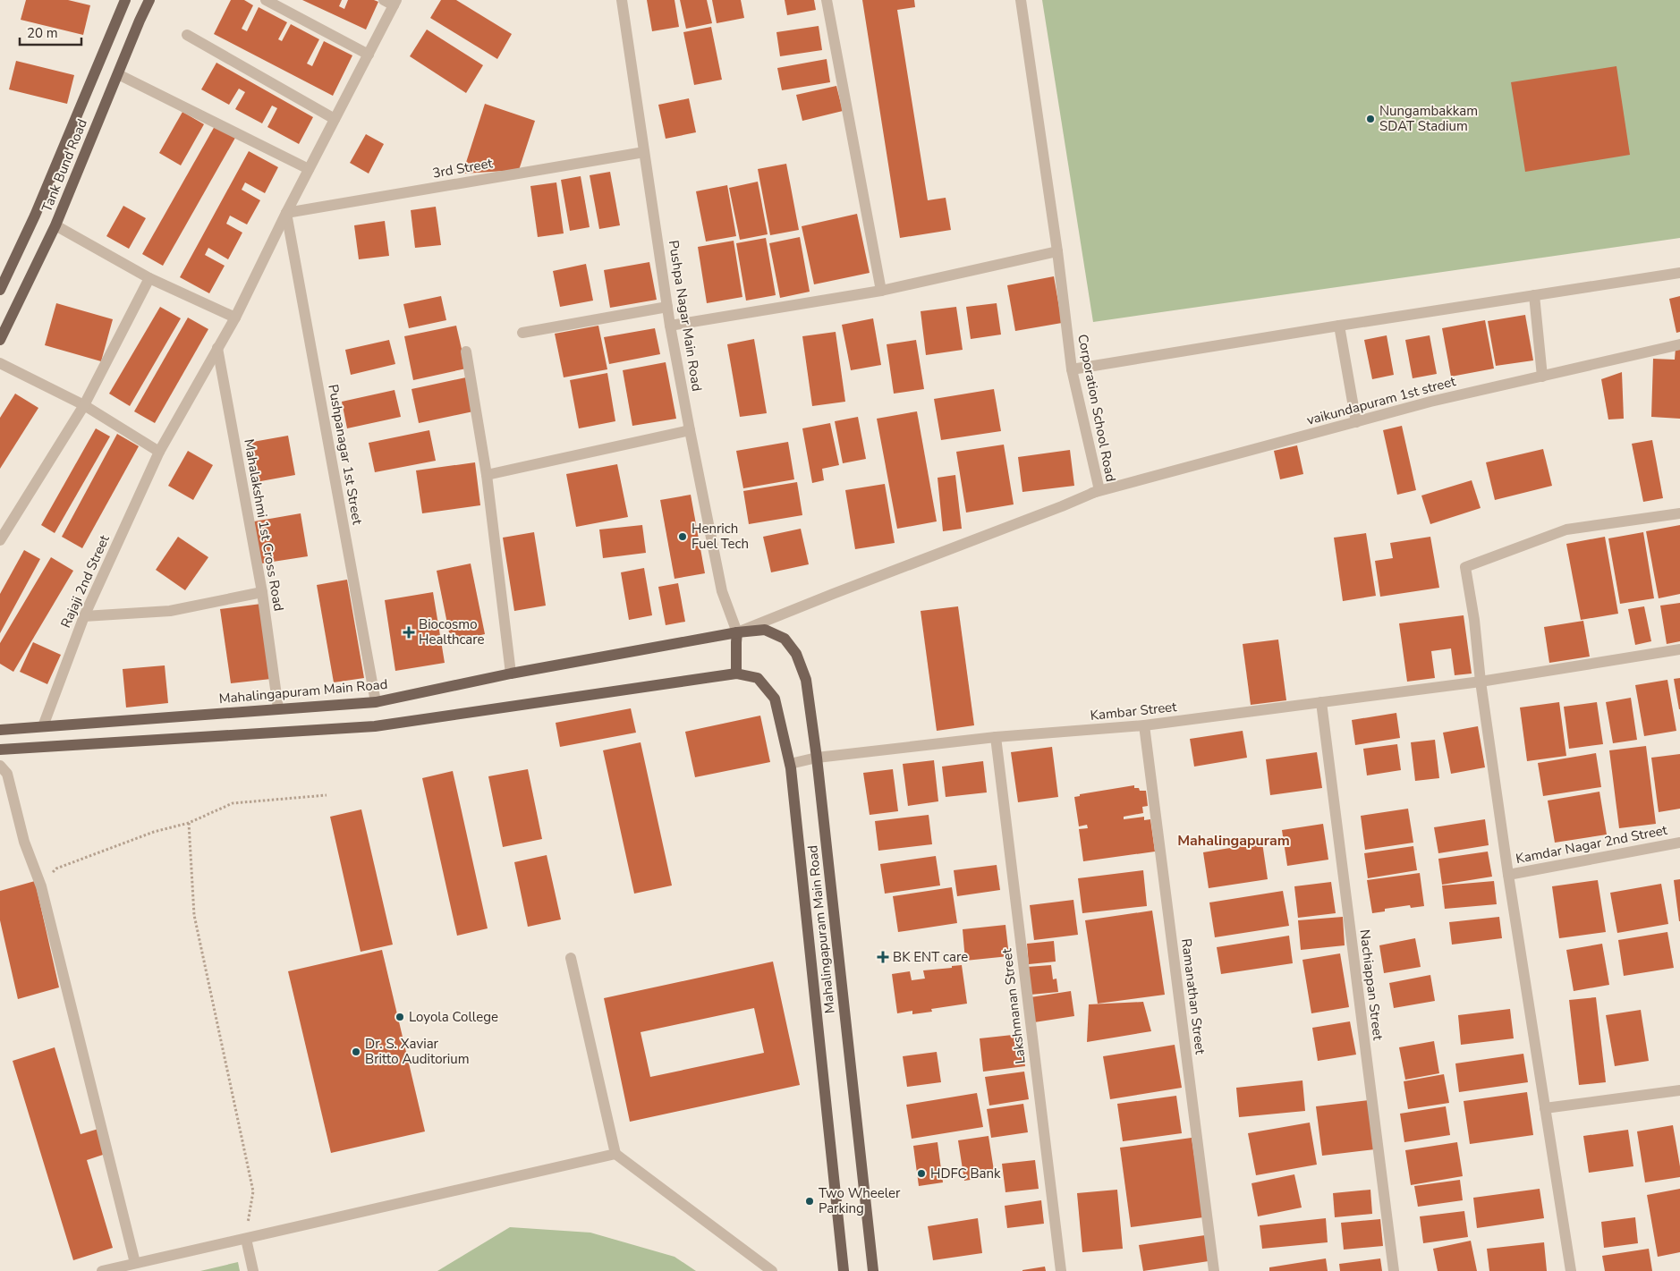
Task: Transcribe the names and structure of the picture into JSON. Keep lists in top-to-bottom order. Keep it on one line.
{"streets":{"main road":["Tank Bund Road","Mahalingapuram Main Road"],"street":["3rd Street","Pushpa Nagar Main Road","vaikundapuram 1st street","Corporation School Road","Pushpanagar 1st Street","Mahalakshmi 1st Cross Road","Rajaji 2nd Street","Kambar Street","Kamdar Nagar 2nd Street","Nachiappan Street","Ramanathan Street","Lakshmanan Street"]},"crossings":[["3rd Street","Pushpa Nagar Main Road"],["3rd Street","Pushpanagar 1st Street"],["3rd Street","Rajaji 2nd Street"],["Pushpa Nagar Main Road","Corporation School Road"],["Pushpa Nagar Main Road","Mahalingapuram Main Road"],["vaikundapuram 1st street","Corporation School Road"],["Corporation School Road","Mahalingapuram Main Road"],["Pushpanagar 1st Street","Rajaji 2nd Street"],["Pushpanagar 1st Street","Mahalingapuram Main Road"],["Mahalakshmi 1st Cross Road","Rajaji 2nd Street"],["Mahalakshmi 1st Cross Road","Mahalingapuram Main Road"],["Rajaji 2nd Street","Mahalingapuram Main Road"],["Mahalingapuram Main Road","Kambar Street"],["Kambar Street","Nachiappan Street"],["Kambar Street","Ramanathan Street"],["Kambar Street","Lakshmanan Street"]],"districts":["Mahalingapuram"],"places":{"other":["Nungambakkam SDAT Stadium","Henrich Fuel Tech","Loyola College","Dr. S. Xaviar Britto Auditorium","HDFC Bank","Two Wheeler Parking"],"health":["Biocosmo Healthcare","BK ENT care"]},"scale_bar":"20 m"}
